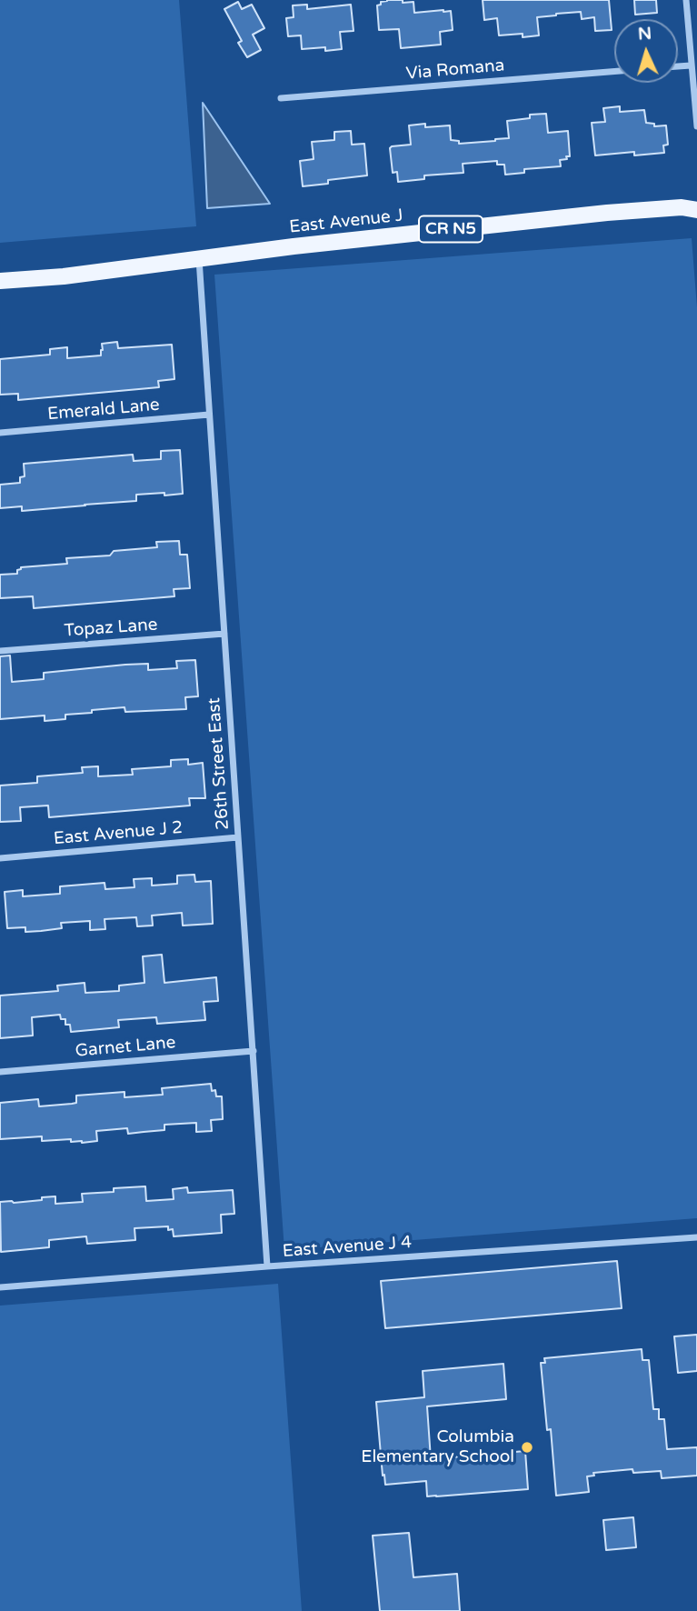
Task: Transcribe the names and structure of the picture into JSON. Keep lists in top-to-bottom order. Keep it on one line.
{"streets":{"main road":["East Avenue J","CR N5"],"street":["Via Romana","Emerald Lane","Topaz Lane","26th Street East","East Avenue J 2","Garnet Lane","East Avenue J 4"]},"crossings":[["East Avenue J","26th Street East"],["Emerald Lane","26th Street East"],["Topaz Lane","26th Street East"],["26th Street East","East Avenue J 2"],["26th Street East","Garnet Lane"],["26th Street East","East Avenue J 4"]],"places":["Columbia Elementary School"],"north":"top"}
